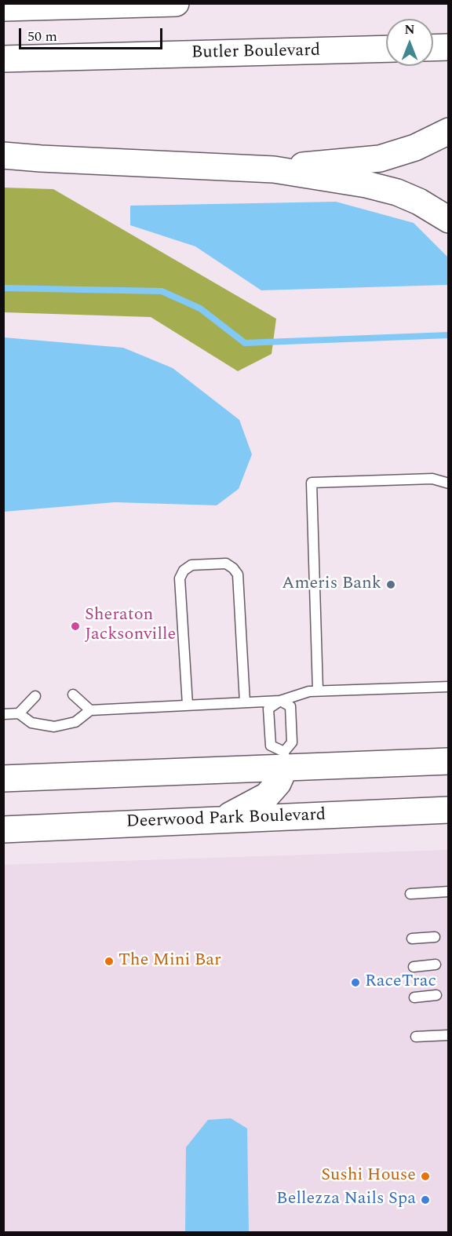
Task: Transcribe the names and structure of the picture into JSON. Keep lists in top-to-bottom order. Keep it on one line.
{"streets":{"main road":["Butler Boulevard","Deerwood Park Boulevard"]},"places":["Ameris Bank","Sheraton Jacksonville","The Mini Bar","RaceTrac","Sushi House","Bellezza Nails Spa"],"scale_bar":"50 m","north":"top"}
